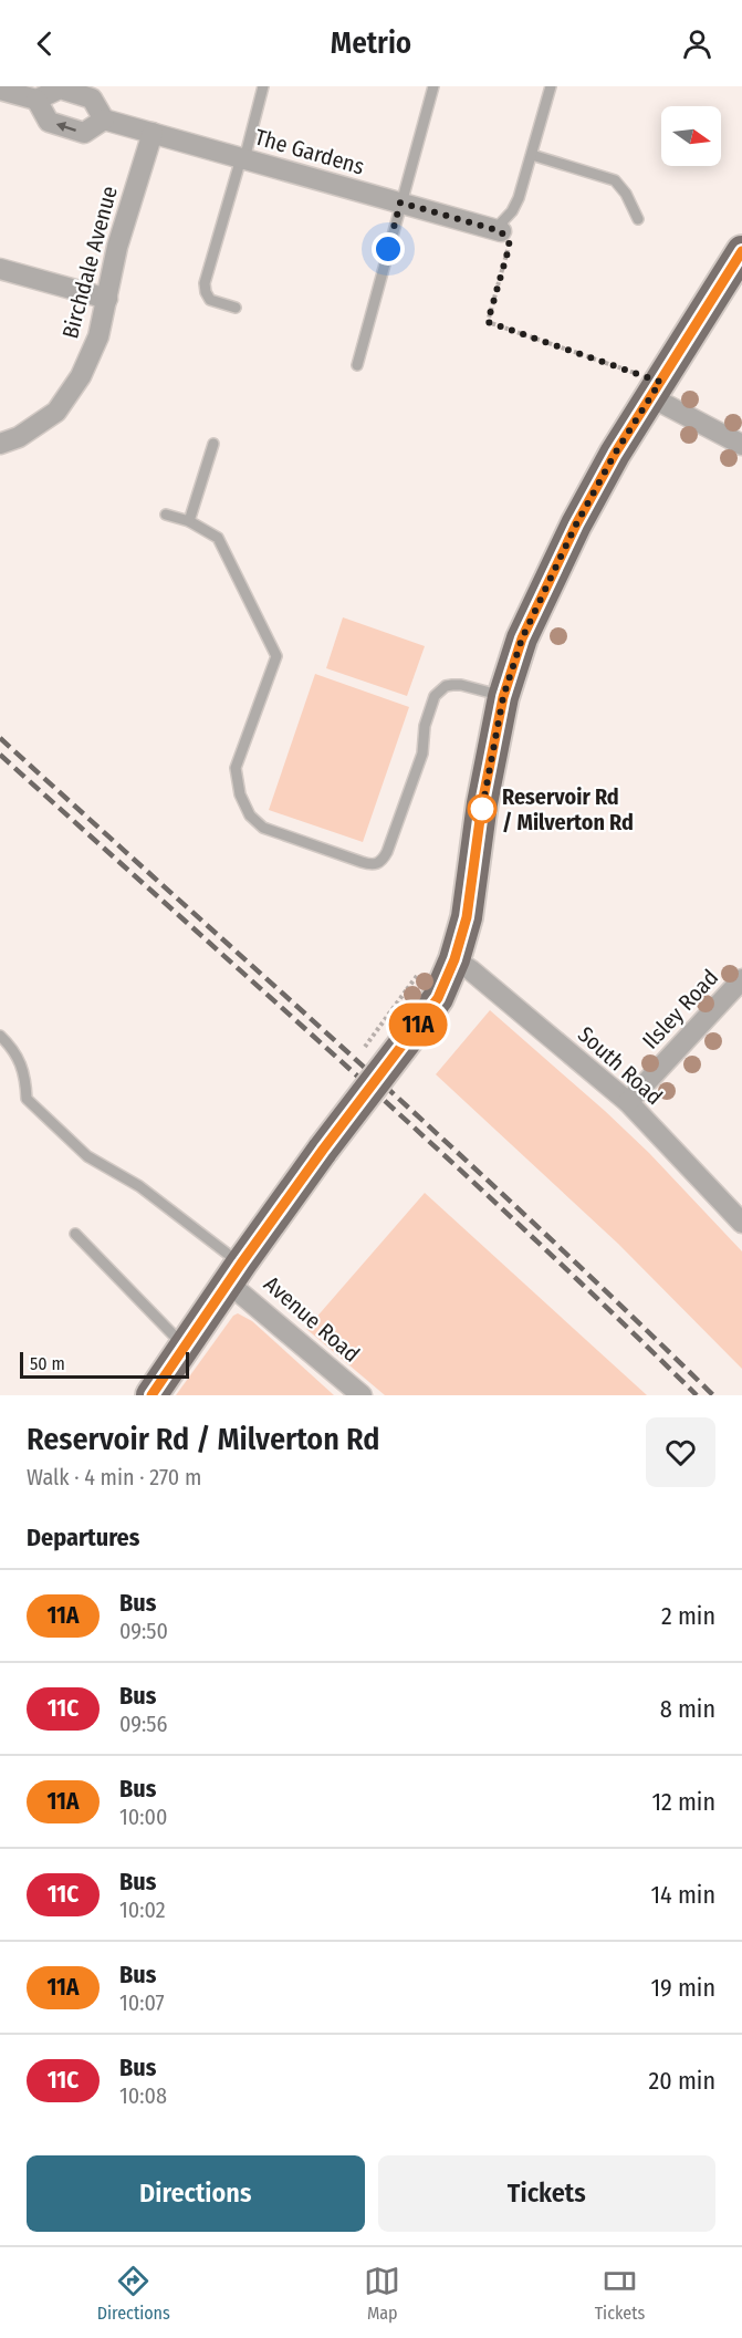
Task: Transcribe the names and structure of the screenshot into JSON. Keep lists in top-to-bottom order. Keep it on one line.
{"streets":{"street":["The Gardens","Birchdale Avenue","Ilsley Road","South Road","Avenue Road"]},"crossings":[["The Gardens","Birchdale Avenue"],["Ilsley Road","South Road"]],"places":["Reservoir Rd / Milverton Rd"],"lines":["bus line 11A"],"scale_bar":"50 m","north":"right","page":{"header":"Metrio","on_map":"11A","scale":"50 m","heading":[["Reservoir Rd / Milverton Rd","Walk · 4 min · 270 m"],"Departures"],"list":[{"mark":"11A","name":"Bus","note":"09:50","value":"2 min"},{"mark":"11C","name":"Bus","note":"09:56","value":"8 min"},{"mark":"11A","name":"Bus","note":"10:00","value":"12 min"},{"mark":"11C","name":"Bus","note":"10:02","value":"14 min"},{"mark":"11A","name":"Bus","note":"10:07","value":"19 min"},{"mark":"11C","name":"Bus","note":"10:08","value":"20 min"}],"buttons":["Directions","Tickets"],"tabs":["Directions","Map","Tickets"]}}
